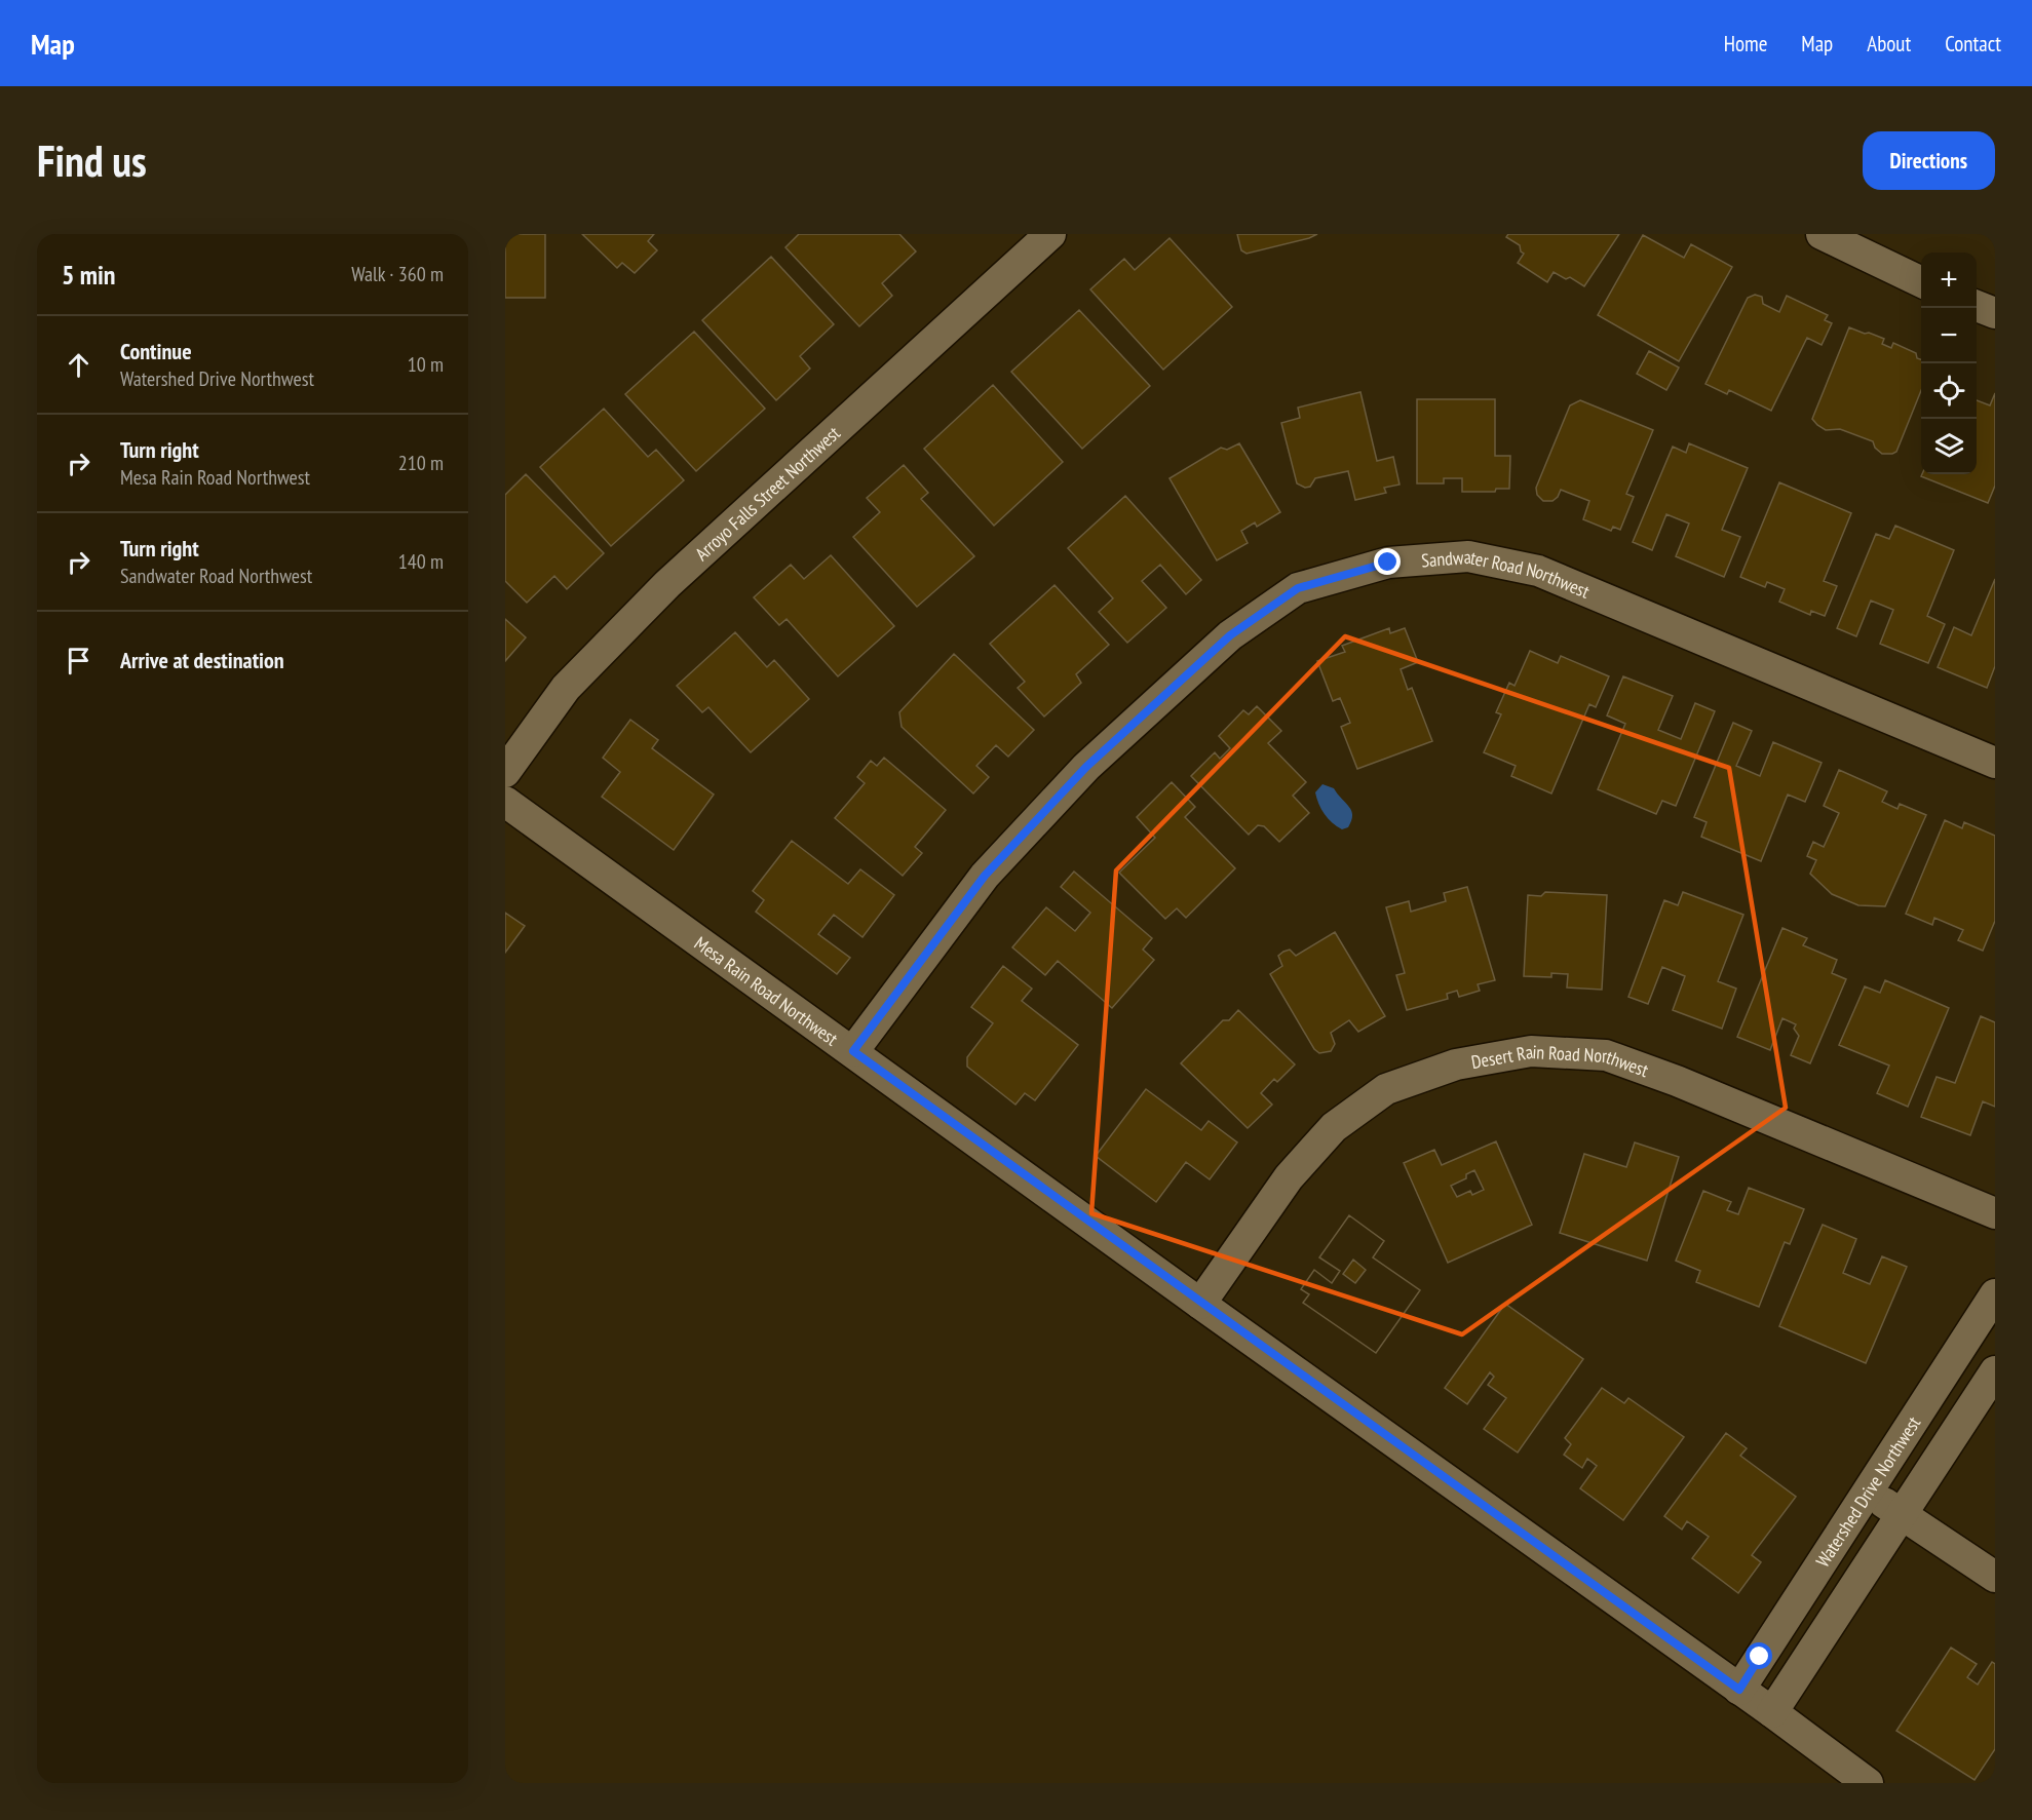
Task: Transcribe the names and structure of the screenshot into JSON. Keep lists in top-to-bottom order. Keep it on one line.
{"streets":{"street":["Arroyo Falls Street Northwest","Sandwater Road Northwest","Mesa Rain Road Northwest","Desert Rain Road Northwest","Watershed Drive Northwest"]},"crossings":[["Sandwater Road Northwest","Mesa Rain Road Northwest"],["Mesa Rain Road Northwest","Desert Rain Road Northwest"],["Mesa Rain Road Northwest","Watershed Drive Northwest"]],"page":{"header":"Map","nav":["Home","Map","About","Contact"],"buttons":"Directions","title":"Find us","heading":["5 min","Walk · 360 m"],"map_buttons":["+","−"],"list":[["Continue","Watershed Drive Northwest","10 m"],["Turn right","Mesa Rain Road Northwest","210 m"],["Turn right","Sandwater Road Northwest","140 m"],"Arrive at destination"]}}
